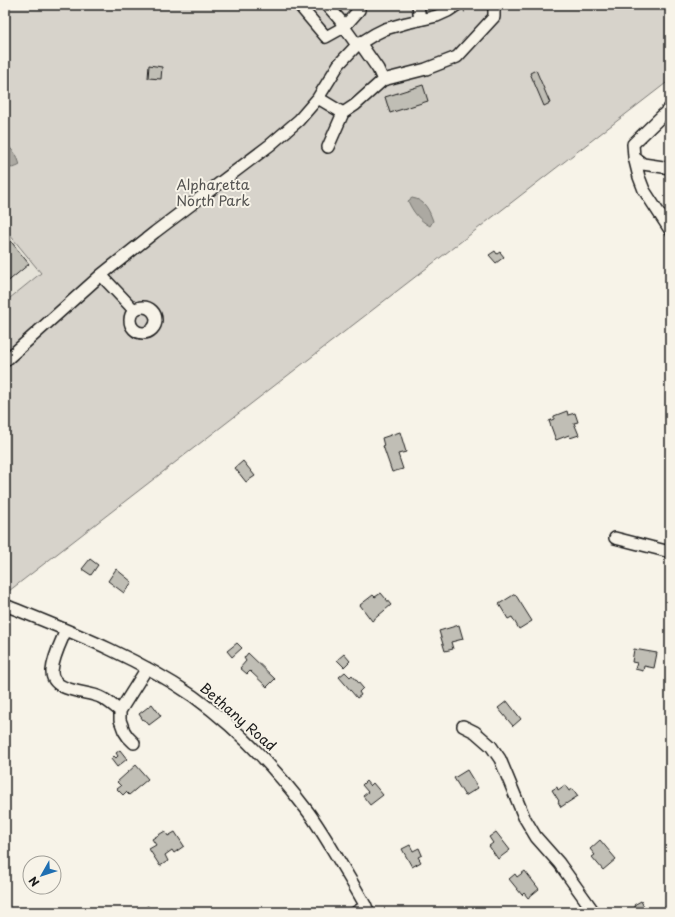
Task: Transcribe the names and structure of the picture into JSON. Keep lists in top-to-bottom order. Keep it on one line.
{"streets":{"street":["Bethany Road"]},"parks":["Alpharetta North Park"],"north":"bottom left"}
